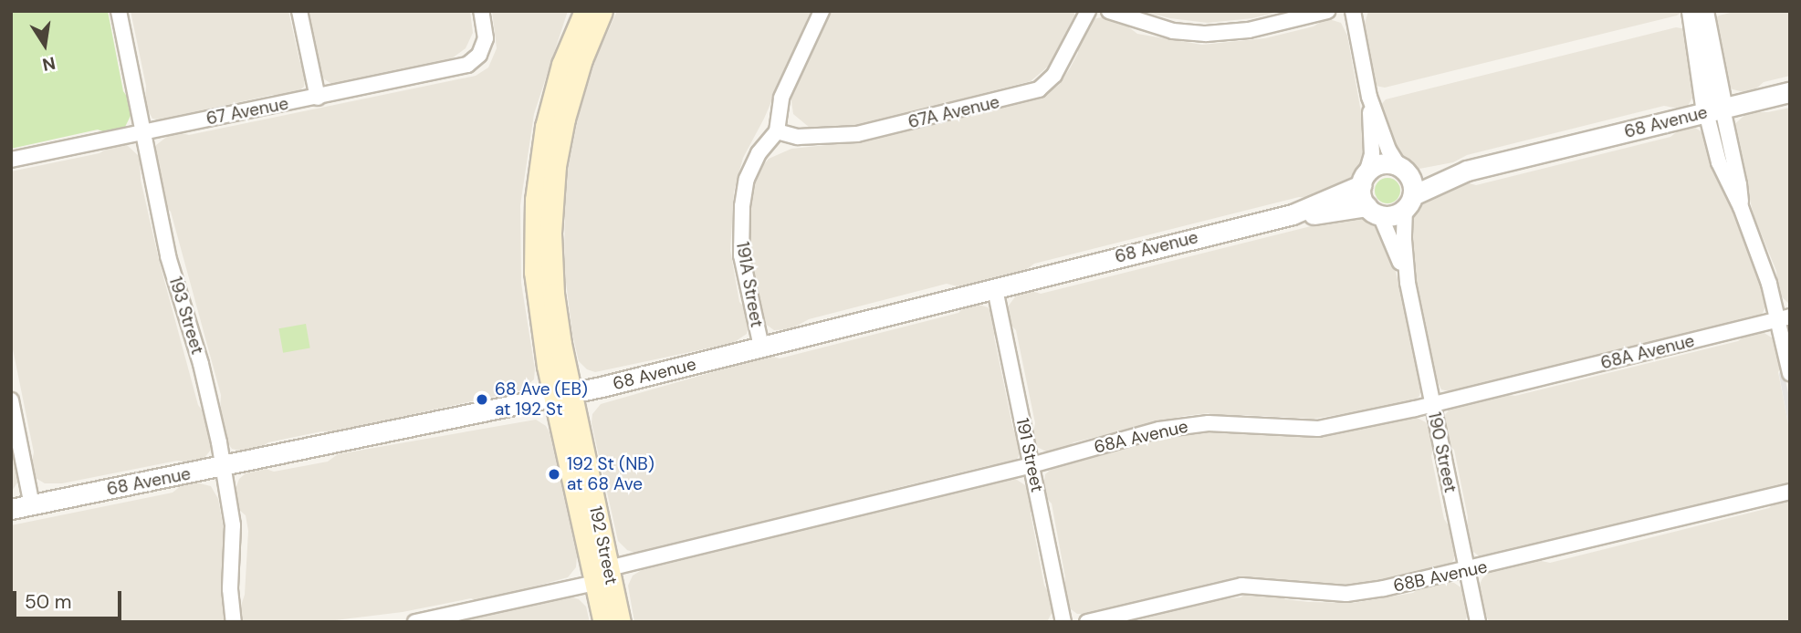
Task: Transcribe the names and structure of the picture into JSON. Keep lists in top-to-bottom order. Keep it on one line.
{"streets":{"main road":["192 Street"],"street":["67 Avenue","67A Avenue","68 Avenue","191A Street","193 Street","68A Avenue","190 Street","191 Street","68B Avenue"]},"crossings":[["67 Avenue","193 Street"],["67A Avenue","191A Street"],["68 Avenue","191A Street"],["68 Avenue","193 Street"],["68 Avenue","190 Street"],["68 Avenue","191 Street"],["68 Avenue","192 Street"],["68A Avenue","190 Street"],["68A Avenue","191 Street"],["68A Avenue","192 Street"],["190 Street","68B Avenue"]],"places":["68 Ave (EB) at 192 St","192 St (NB) at 68 Ave"],"scale_bar":"50 m","north":"bottom"}
